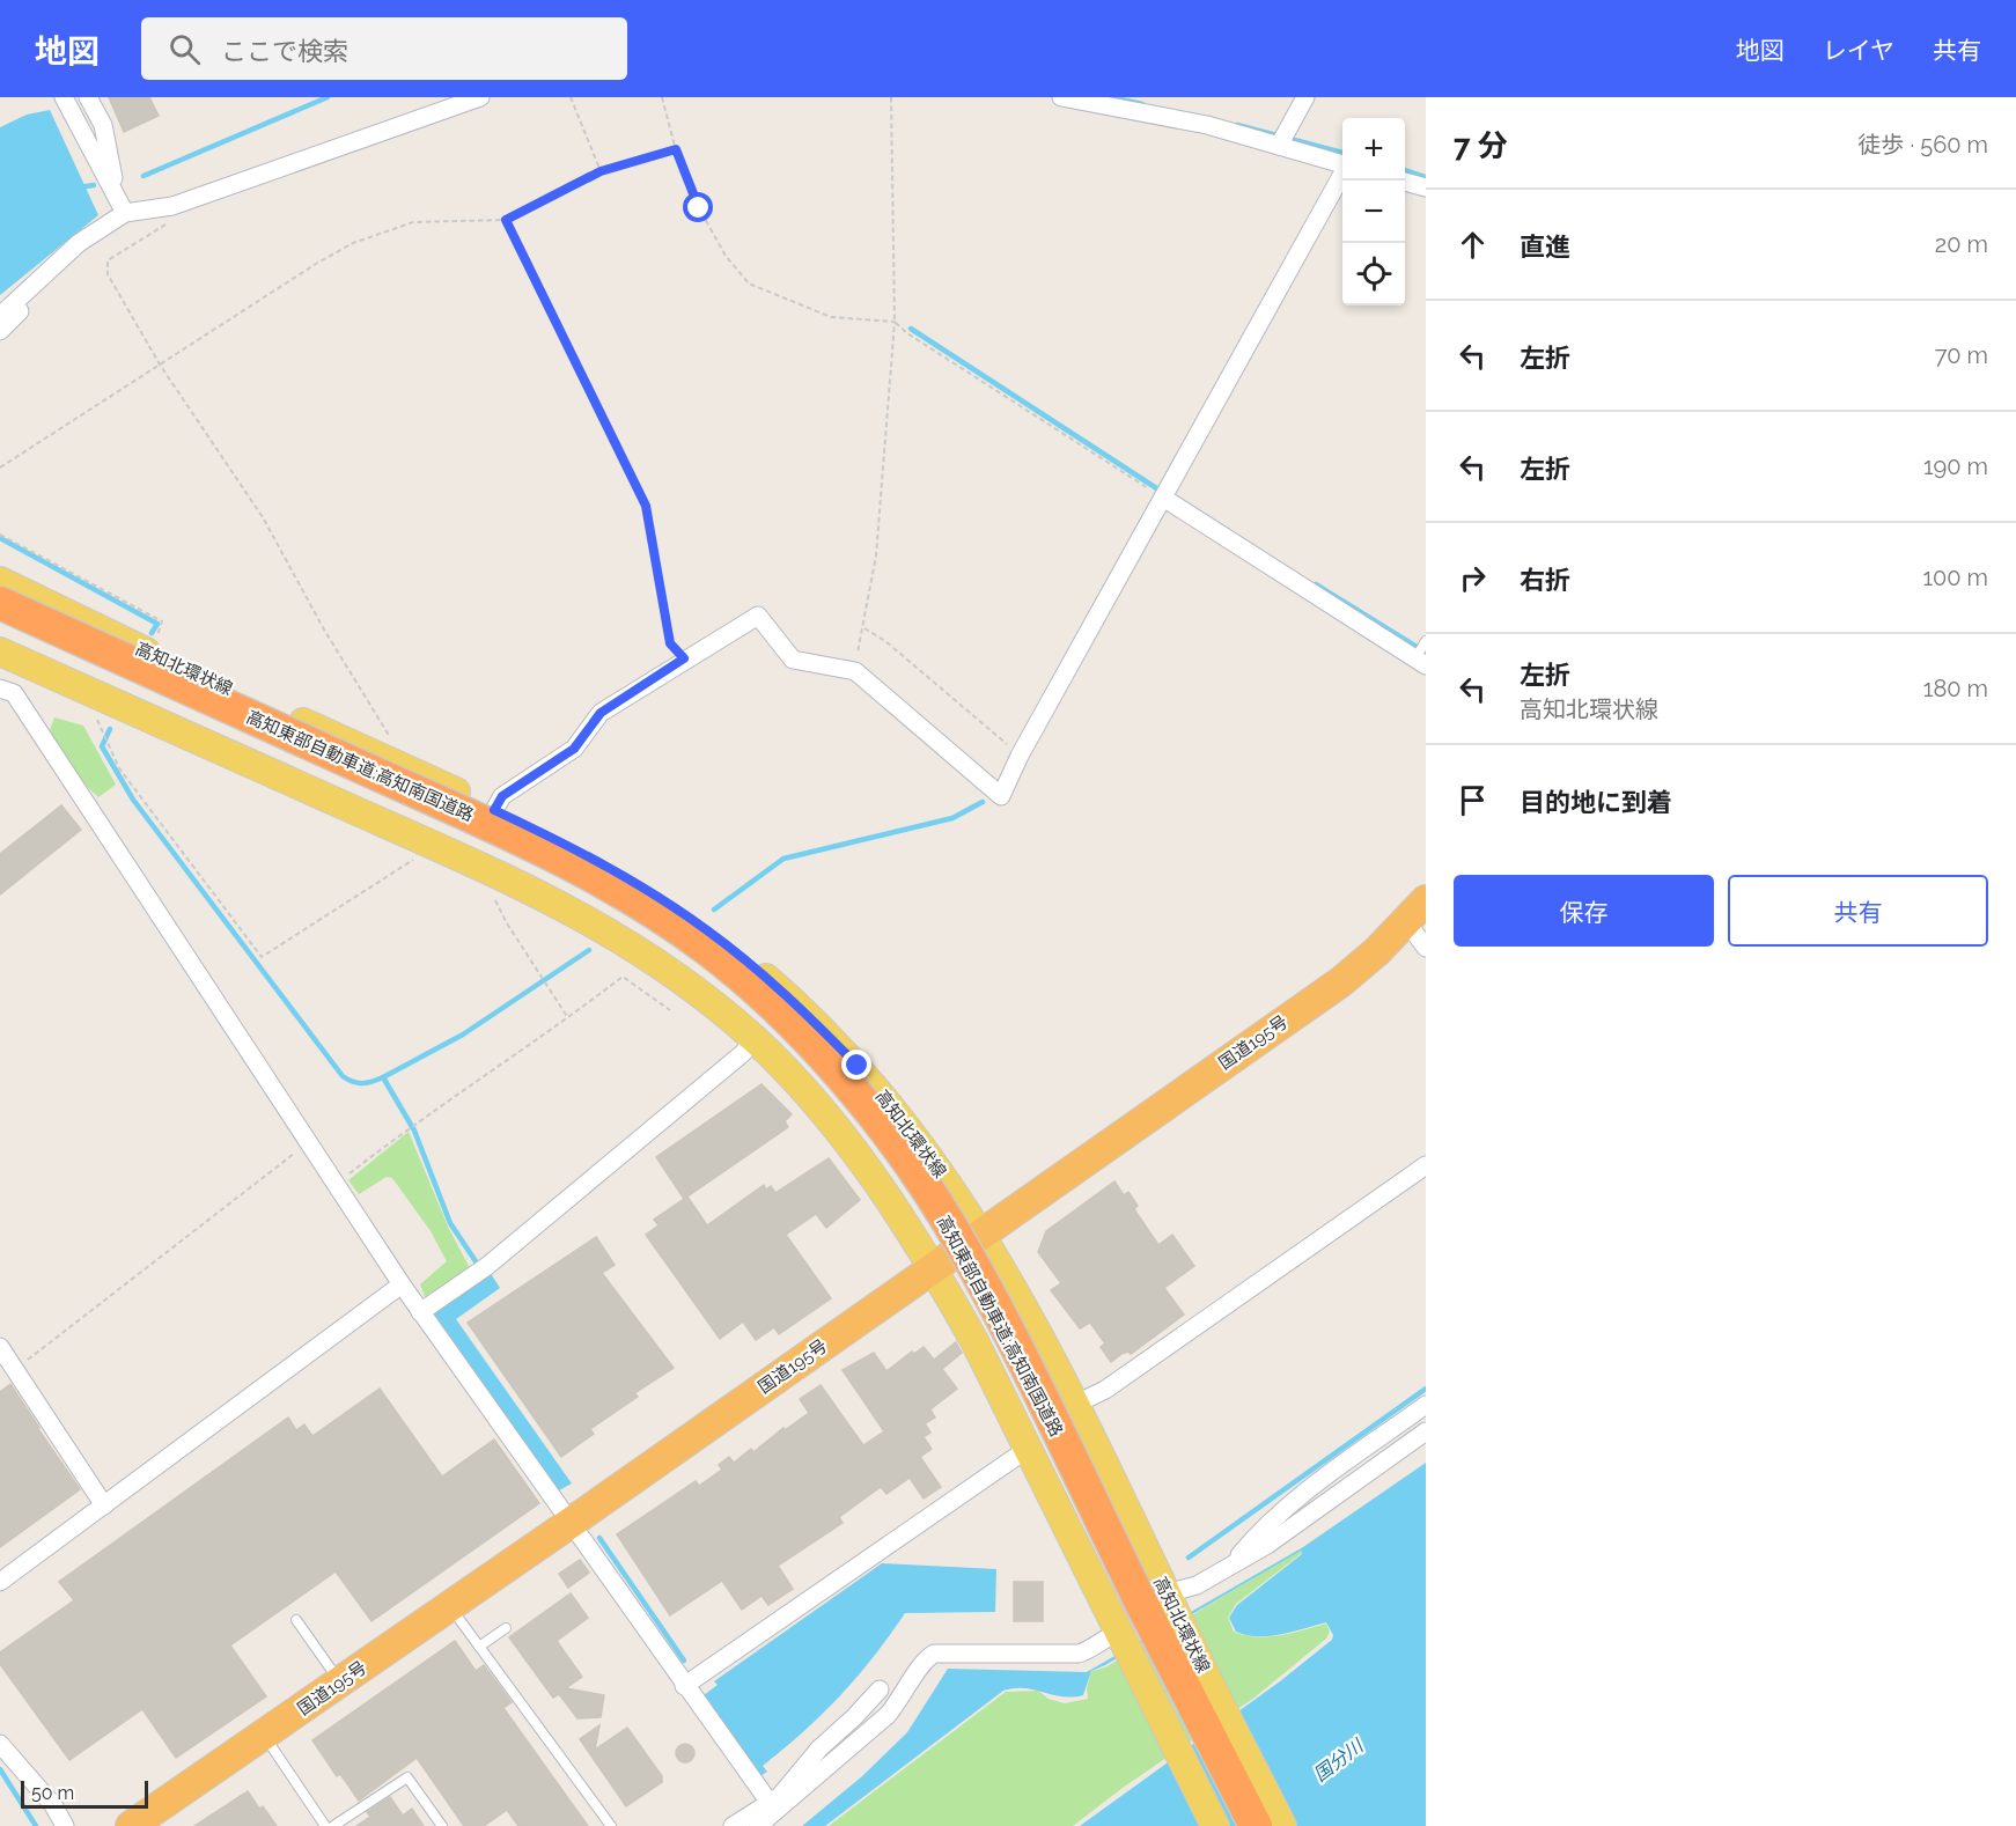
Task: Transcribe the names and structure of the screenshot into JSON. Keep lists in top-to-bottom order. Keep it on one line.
{"streets":{"highway":["高知東部自動車道;高知南国道路","国道195号"],"main road":["高知北環状線"]},"crossings":[["高知北環状線","高知東部自動車道;高知南国道路"],["高知北環状線","国道195号"]],"water":["国分川"],"scale_bar":"50 m","page":{"header":"地図","search":"ここで検索","nav":["地図","レイヤ","共有"],"heading":["7 分","徒歩 · 560 m"],"map_buttons":["+","−"],"list":[["直進","20 m"],["左折","70 m"],["左折","190 m"],["右折","100 m"],["左折","高知北環状線","180 m"],"目的地に到着"],"buttons":["保存","共有"],"scale":"50 m"}}
